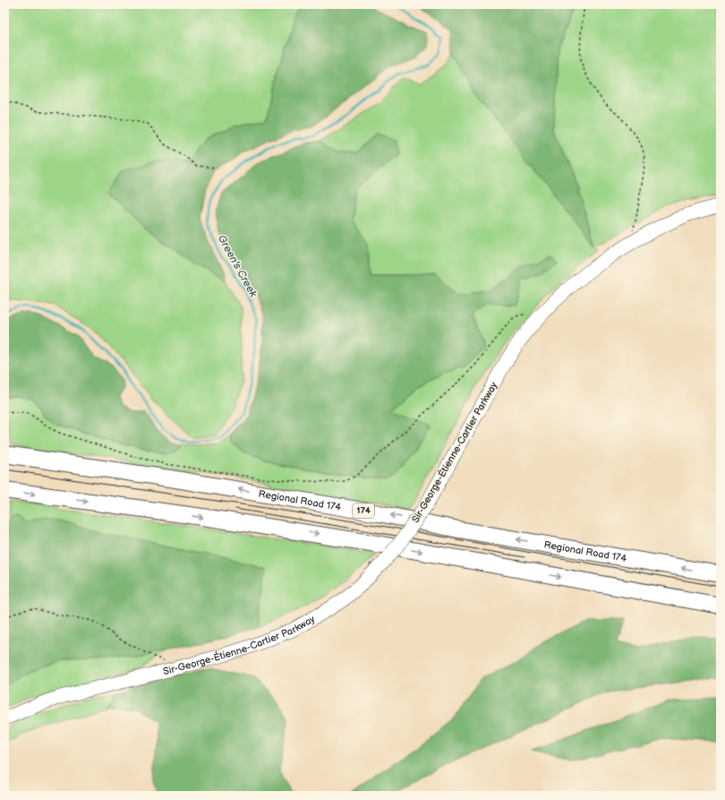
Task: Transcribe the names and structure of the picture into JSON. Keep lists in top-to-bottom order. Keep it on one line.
{"streets":{"highway":["Regional Road 174","174"],"main road":["Sir-George-Étienne-Cartier Parkway"]},"water":["Green's Creek"]}
